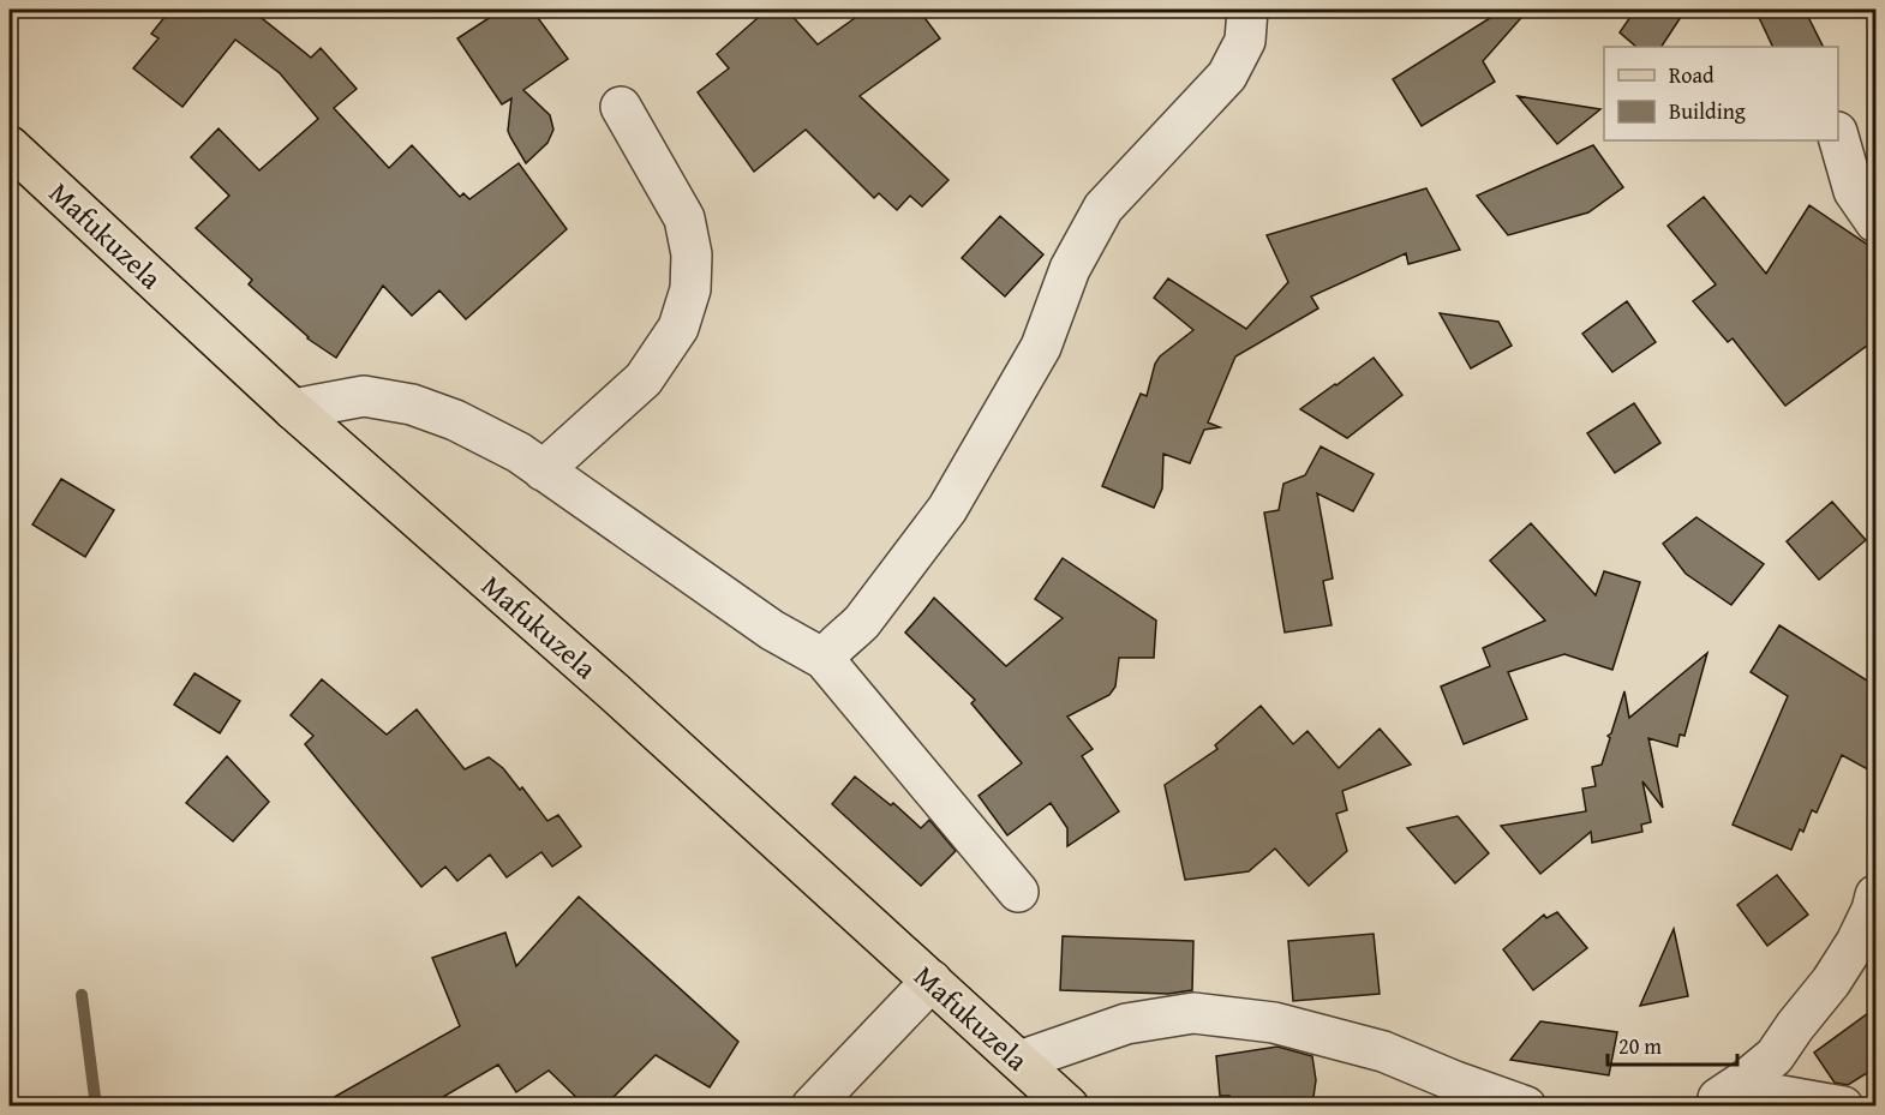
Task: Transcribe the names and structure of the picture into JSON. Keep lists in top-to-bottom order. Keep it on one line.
{"streets":{"main road":["Mafukuzela"]},"legend":["Road","Building"],"scale_bar":"20 m"}
